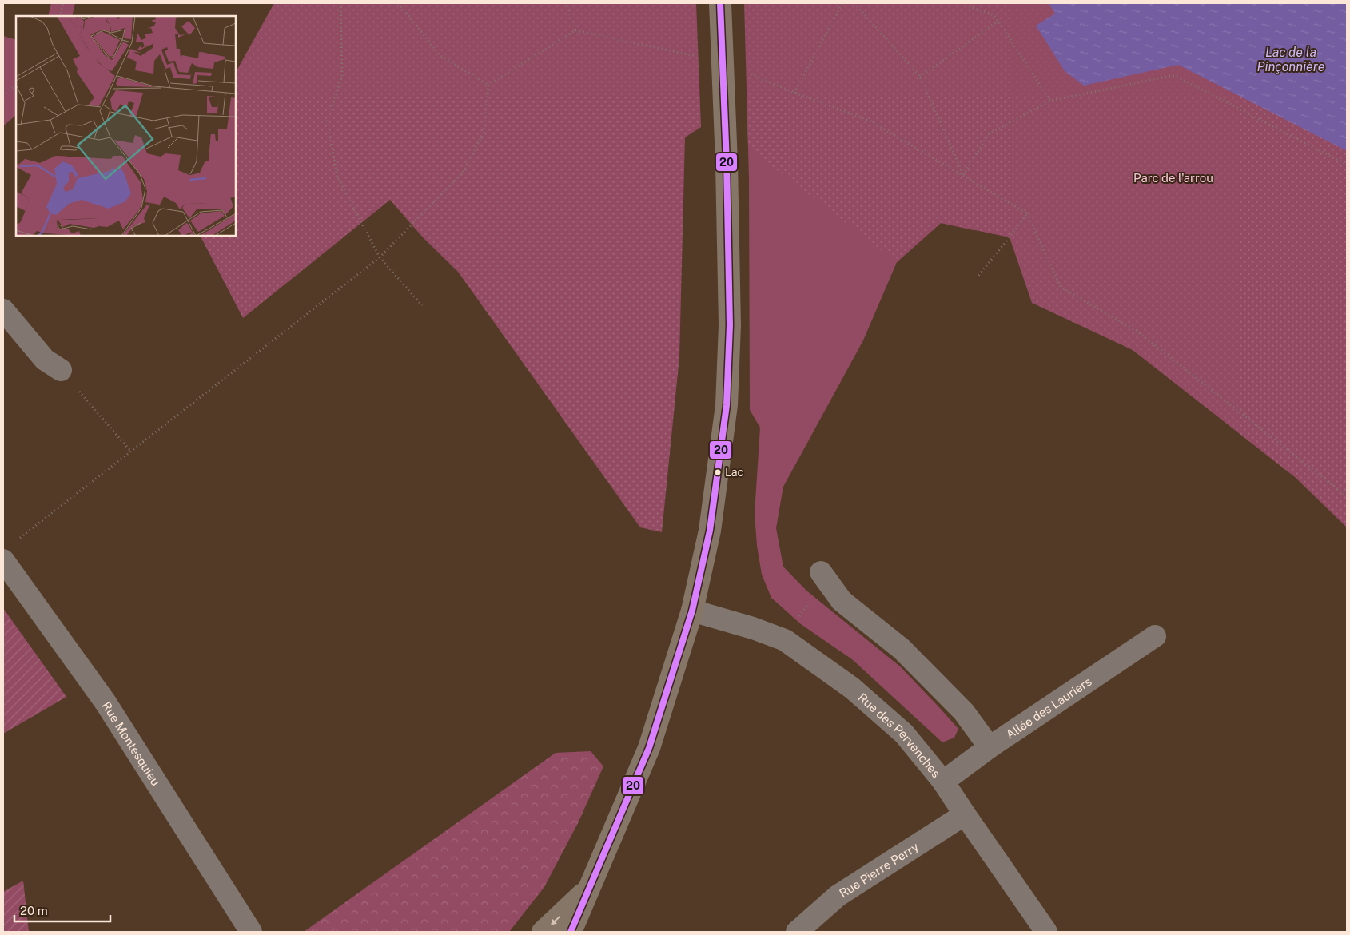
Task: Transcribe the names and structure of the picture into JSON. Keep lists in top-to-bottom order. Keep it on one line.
{"streets":{"street":["Allée des Lauriers","Rue des Pervenches","Rue Montesquieu","Rue Pierre Perry"]},"crossings":[["Allée des Lauriers","Rue des Pervenches"],["Rue des Pervenches","Rue Pierre Perry"]],"water":["Lac de la Pinçonnière"],"parks":["Parc de l'arrou"],"places":["Lac"],"lines":["transit line 20"],"scale_bar":"20 m"}
